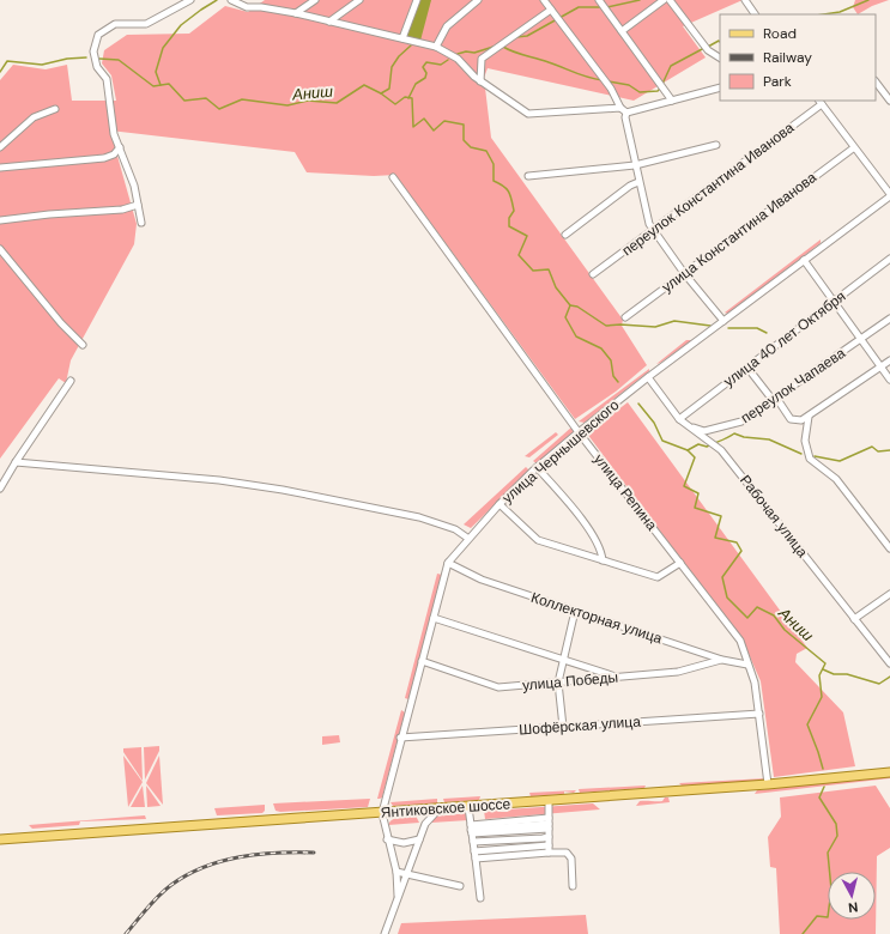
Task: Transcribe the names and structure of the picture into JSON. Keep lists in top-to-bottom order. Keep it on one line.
{"streets":{"main road":["Янтиковское шоссе"],"street":["переулок Константина Иванова","улица Константина Иванова","улица 40 лет Октября","переулок Чапаева","улица Чернышевского","улица Репина","Рабочая улица","Коллекторная улица","улица Победы","Шофёрская улица"]},"crossings":[["улица 40 лет Октября","Рабочая улица"],["переулок Чапаева","Рабочая улица"],["улица Чернышевского","улица Репина"],["улица Чернышевского","Рабочая улица"],["улица Чернышевского","Коллекторная улица"],["улица Чернышевского","улица Победы"],["улица Чернышевского","Шофёрская улица"],["улица Чернышевского","Янтиковское шоссе"],["улица Репина","Коллекторная улица"],["улица Репина","Шофёрская улица"],["улица Репина","Янтиковское шоссе"],["Коллекторная улица","улица Победы"]],"water":["Аниш"],"legend":["Road","Railway","Park"],"north":"bottom"}
